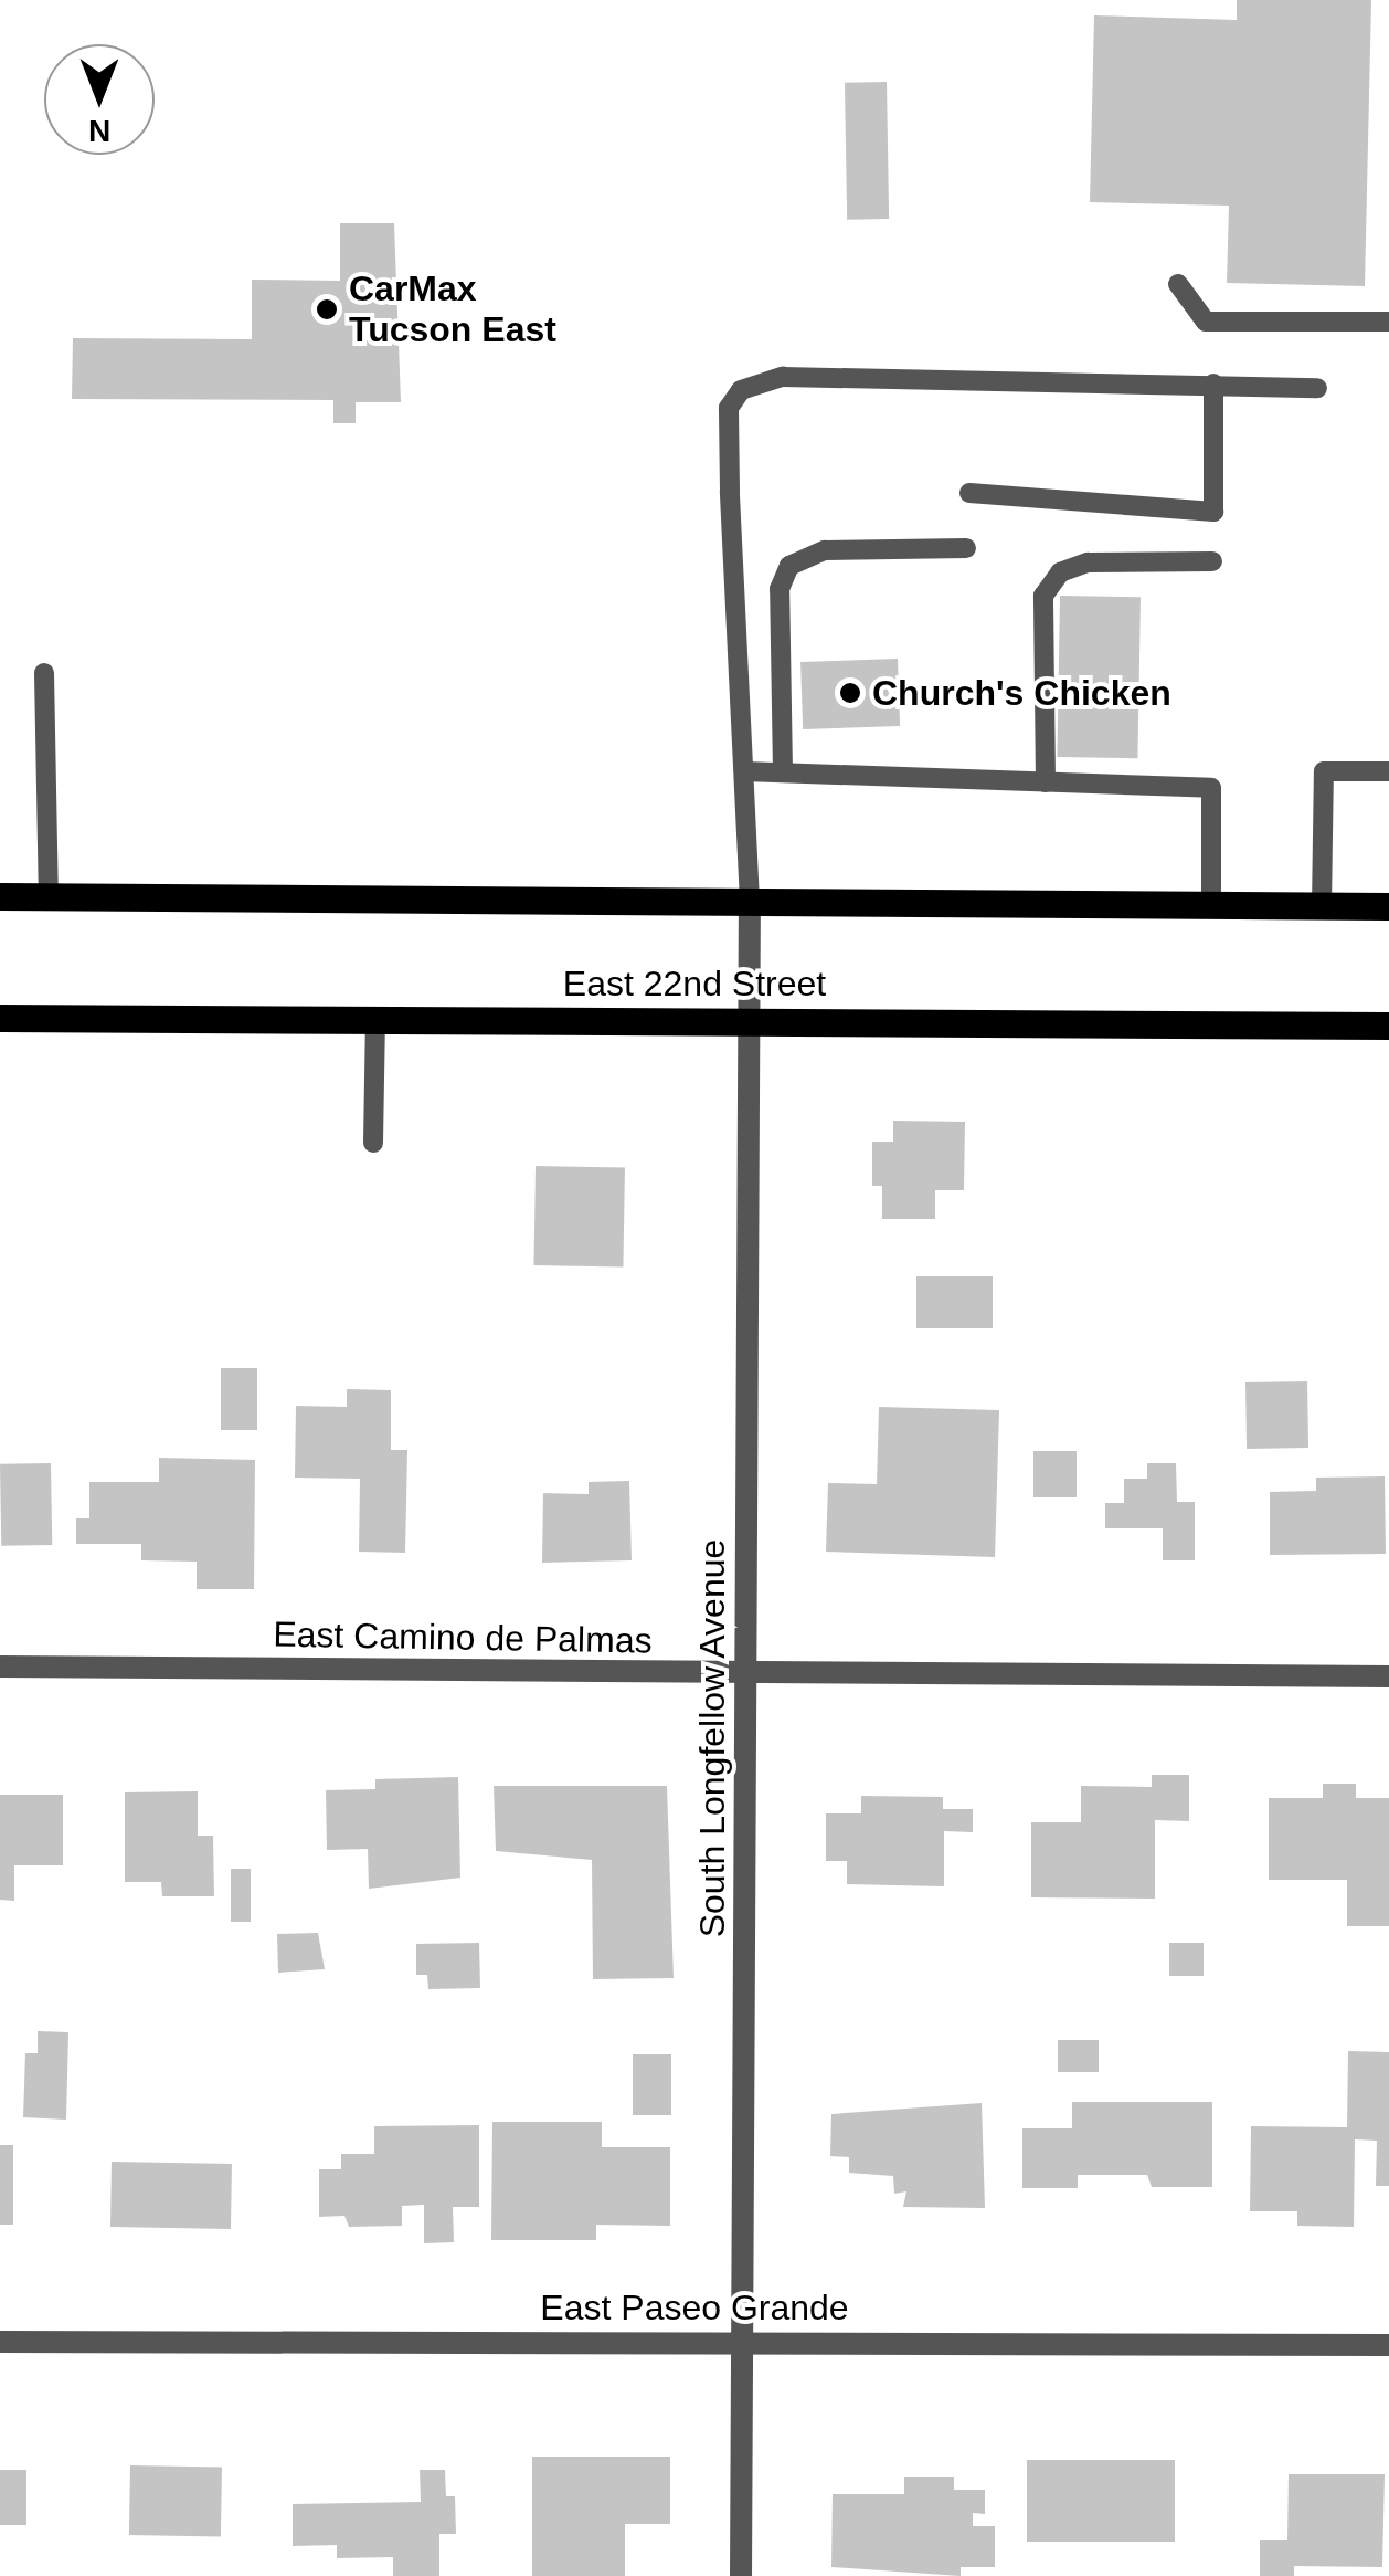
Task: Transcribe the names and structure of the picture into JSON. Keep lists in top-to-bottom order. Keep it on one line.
{"streets":{"main road":["East 22nd Street"],"street":["East Camino de Palmas","South Longfellow Avenue","East Paseo Grande"]},"crossings":[["East 22nd Street","South Longfellow Avenue"],["East Camino de Palmas","South Longfellow Avenue"],["South Longfellow Avenue","East Paseo Grande"]],"places":["CarMax Tucson East","Church's Chicken"],"north":"bottom"}
